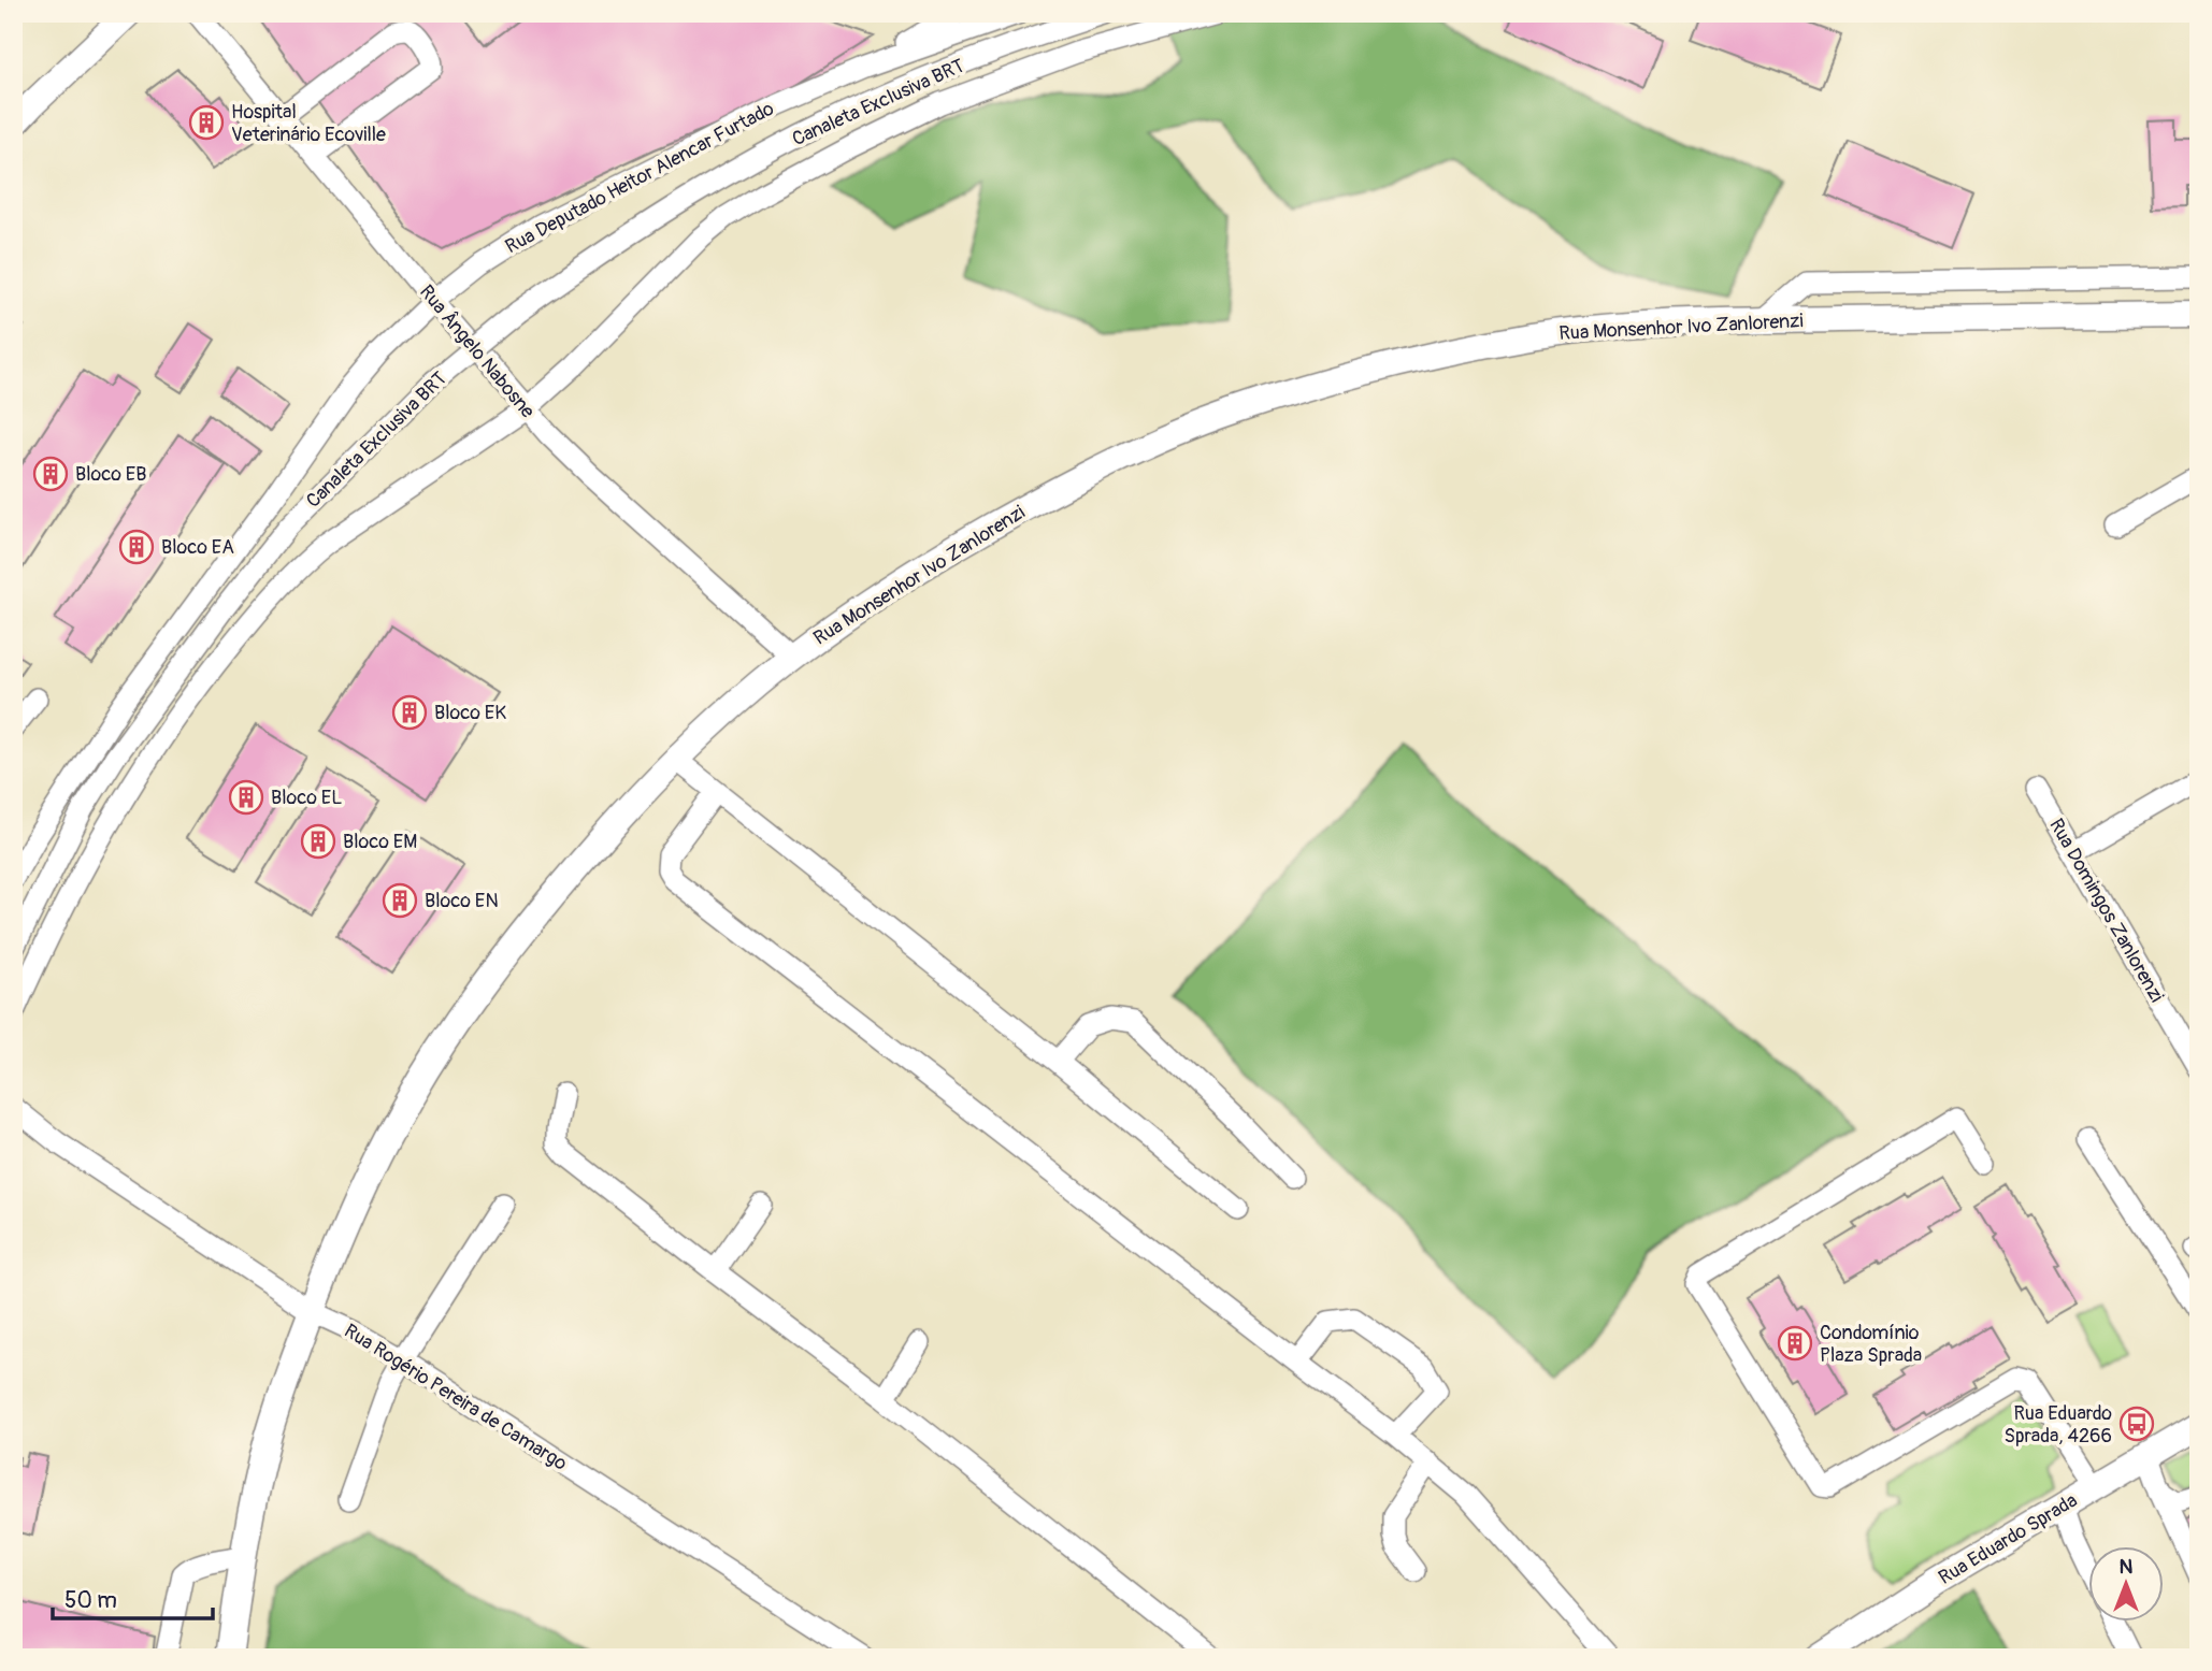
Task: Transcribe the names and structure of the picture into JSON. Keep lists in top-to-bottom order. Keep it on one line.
{"streets":{"main road":["Rua Monsenhor Ivo Zanlorenzi","Rua Eduardo Sprada"],"street":["Canaleta Exclusiva BRT","Rua Deputado Heitor Alencar Furtado","Rua Ângelo Nabosne","Rua Domingos Zanlorenzi","Rua Rogério Pereira de Camargo"]},"crossings":[["Rua Deputado Heitor Alencar Furtado","Rua Ângelo Nabosne"],["Rua Monsenhor Ivo Zanlorenzi","Rua Ângelo Nabosne"],["Rua Monsenhor Ivo Zanlorenzi","Rua Rogério Pereira de Camargo"]],"places":{"building":["Hospital Veterinário Ecoville","Bloco EB","Bloco EA","Bloco EK","Bloco EL","Bloco EM","Bloco EN","Condomínio Plaza Sprada"],"bus stop":["Rua Eduardo Sprada, 4266"]},"scale_bar":"50 m","north":"top"}
